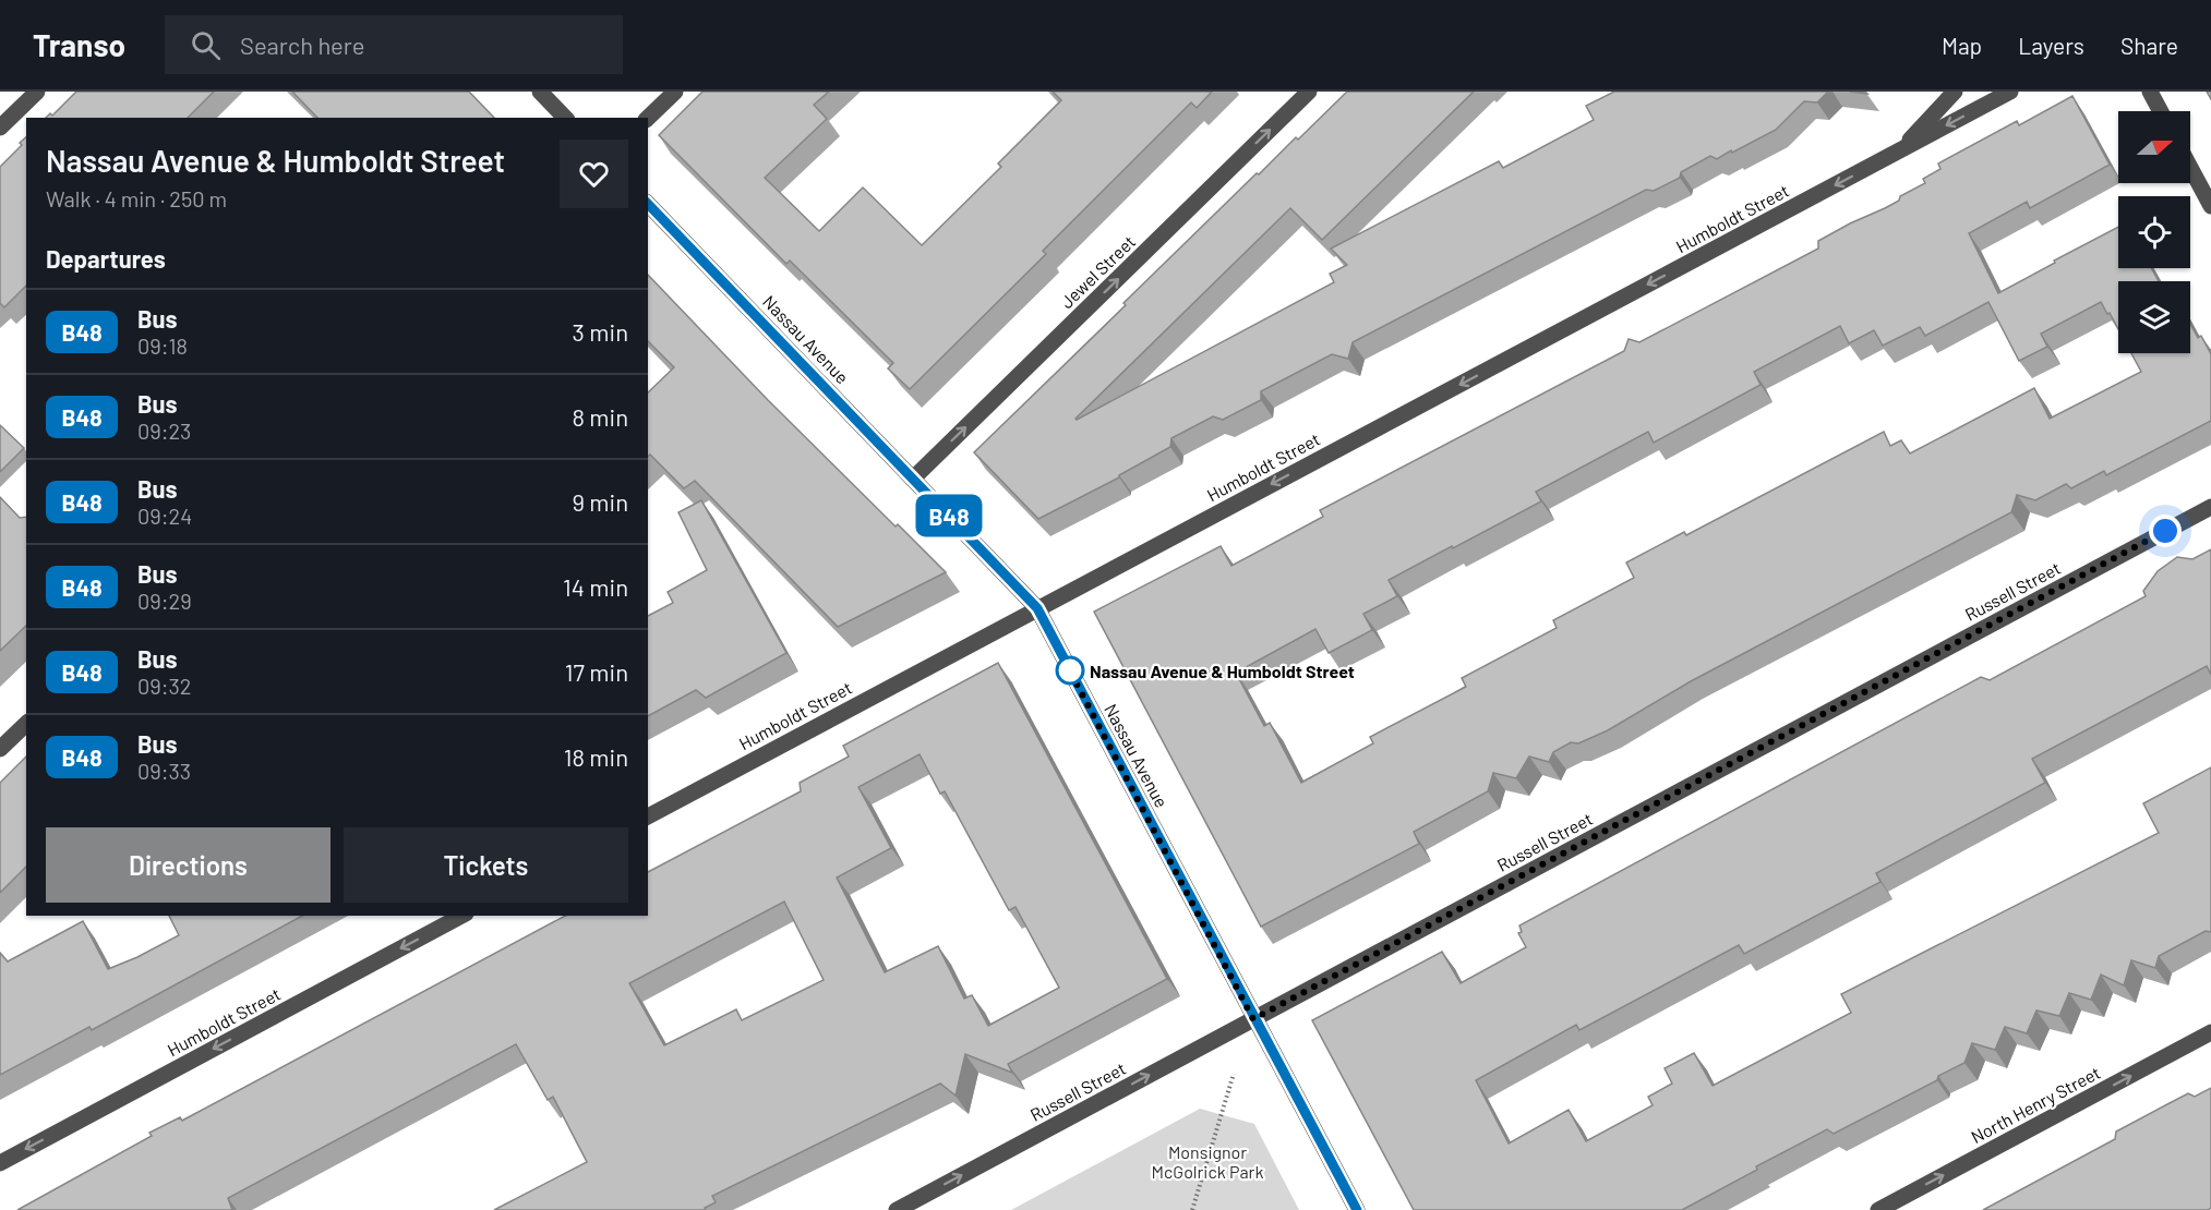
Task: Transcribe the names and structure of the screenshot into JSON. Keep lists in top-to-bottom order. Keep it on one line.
{"streets":{"street":["Humboldt Street","Jewel Street","Nassau Avenue","Russell Street","North Henry Street"]},"crossings":[["Humboldt Street","Nassau Avenue"],["Jewel Street","Nassau Avenue"],["Nassau Avenue","Russell Street"]],"one_way":["Humboldt Street","Jewel Street","North Henry Street"],"parks":["Monsignor McGolrick Park"],"places":["Nassau Avenue & Humboldt Street"],"lines":["bus line B48"],"north":"right","page":{"header":"Transo","search":"Search here","nav":["Map","Layers","Share"],"on_map":"B48","heading":[["Nassau Avenue & Humboldt Street","Walk · 4 min · 250 m"],"Departures"],"list":[{"mark":"B48","name":"Bus","note":"09:18","value":"3 min"},{"mark":"B48","name":"Bus","note":"09:23","value":"8 min"},{"mark":"B48","name":"Bus","note":"09:24","value":"9 min"},{"mark":"B48","name":"Bus","note":"09:29","value":"14 min"},{"mark":"B48","name":"Bus","note":"09:32","value":"17 min"},{"mark":"B48","name":"Bus","note":"09:33","value":"18 min"}],"buttons":["Directions","Tickets"]}}
